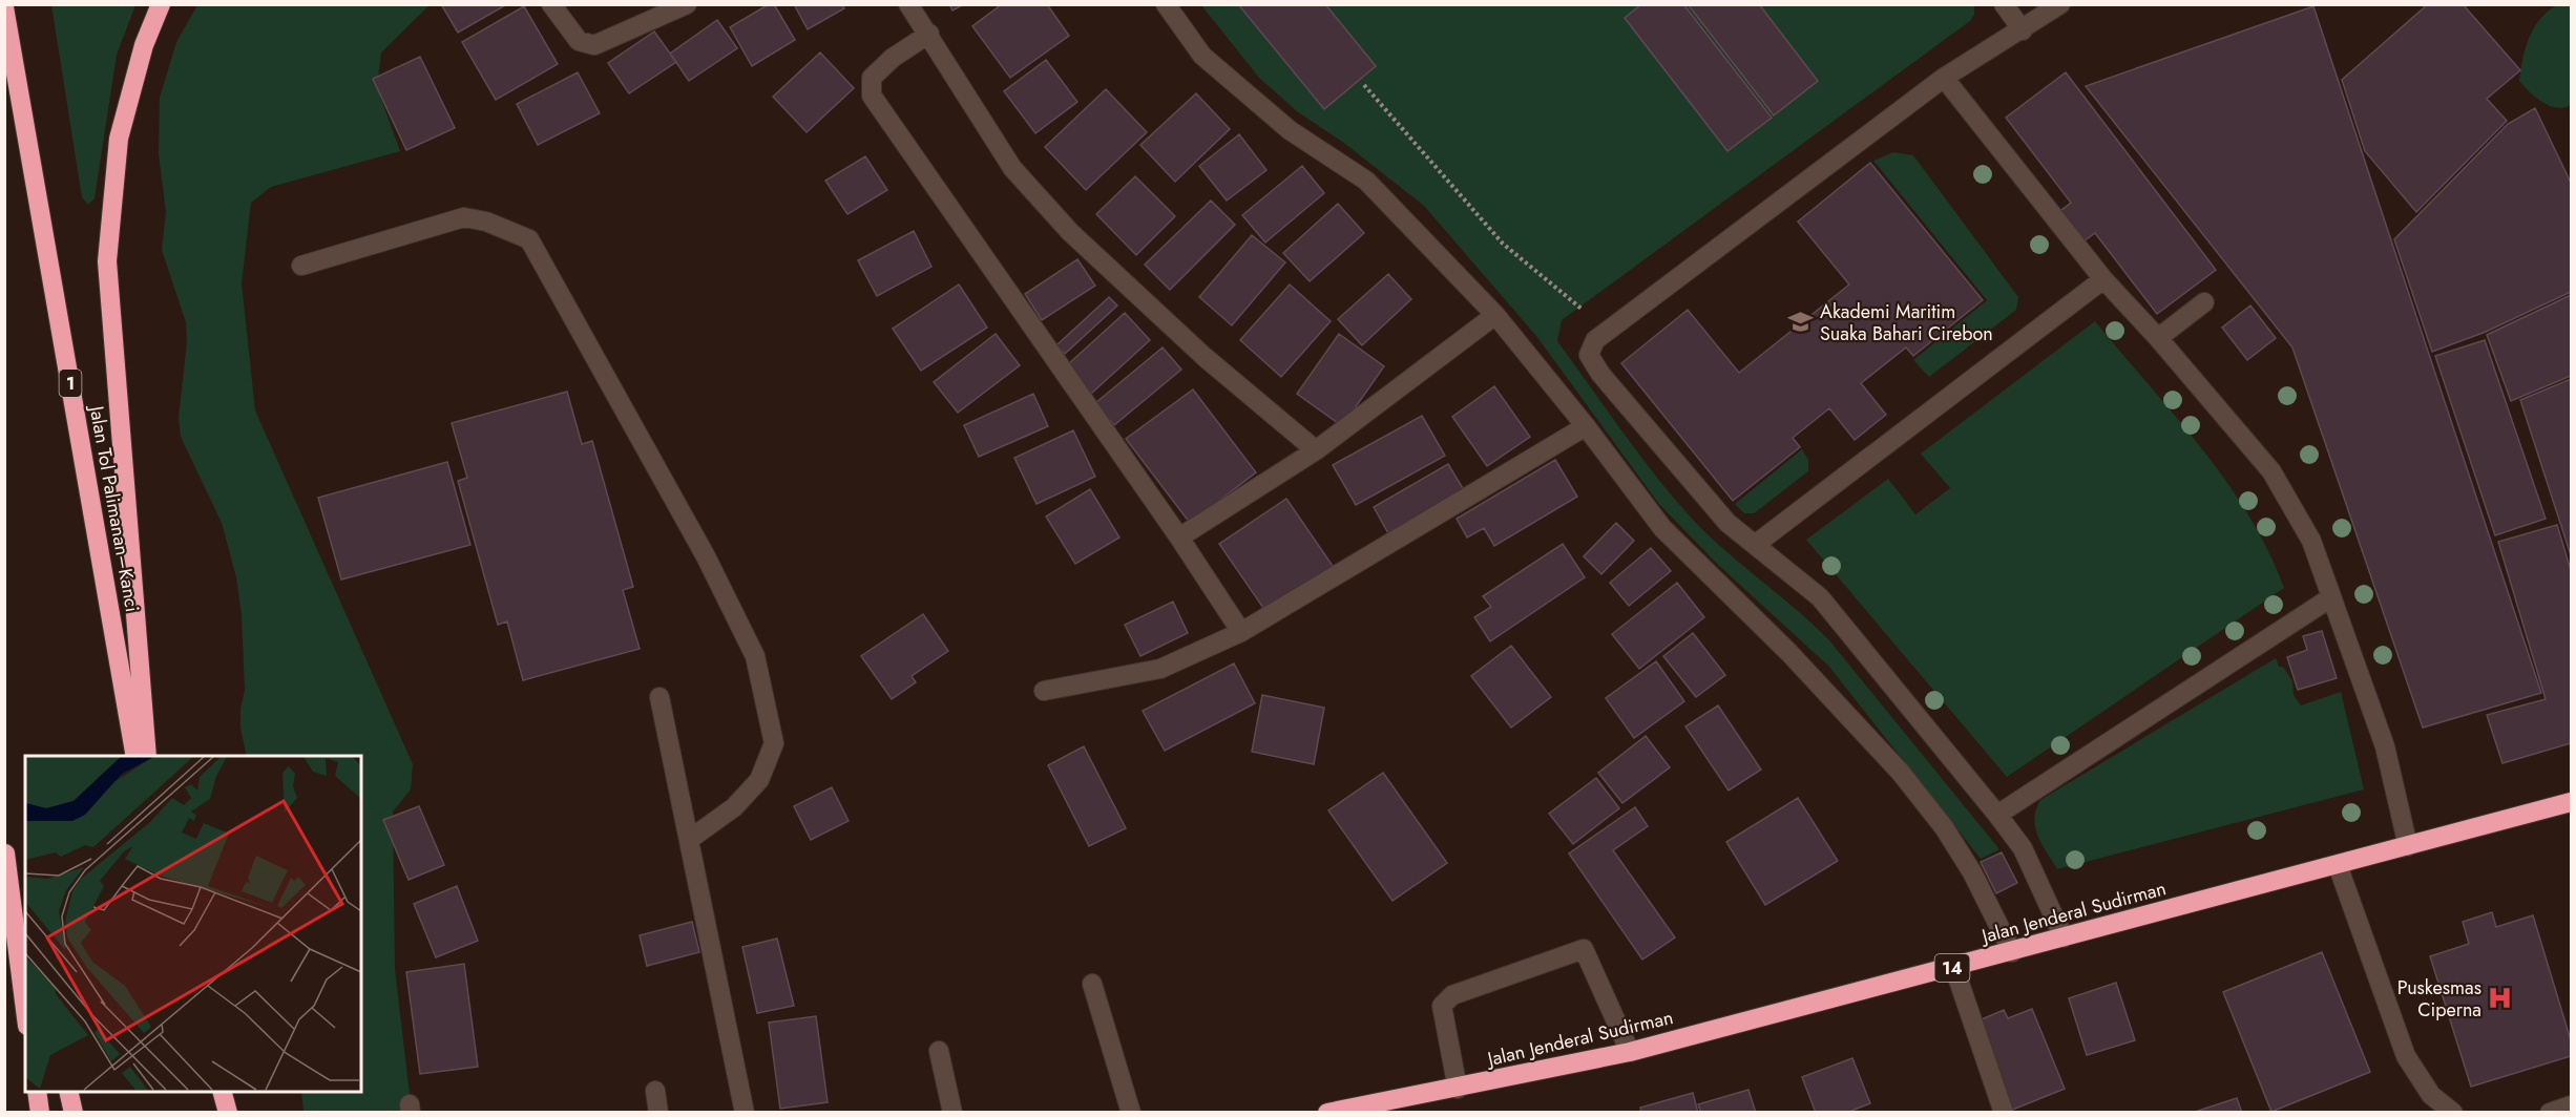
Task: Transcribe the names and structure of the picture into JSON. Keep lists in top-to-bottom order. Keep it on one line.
{"streets":{"highway":["1","Jalan Tol Palimanan–Kanci","Jalan Jenderal Sudirman","14"]},"places":{"school or university":["Akademi Maritim Suaka Bahari Cirebon"],"hospital":["Puskesmas Ciperna"]}}
